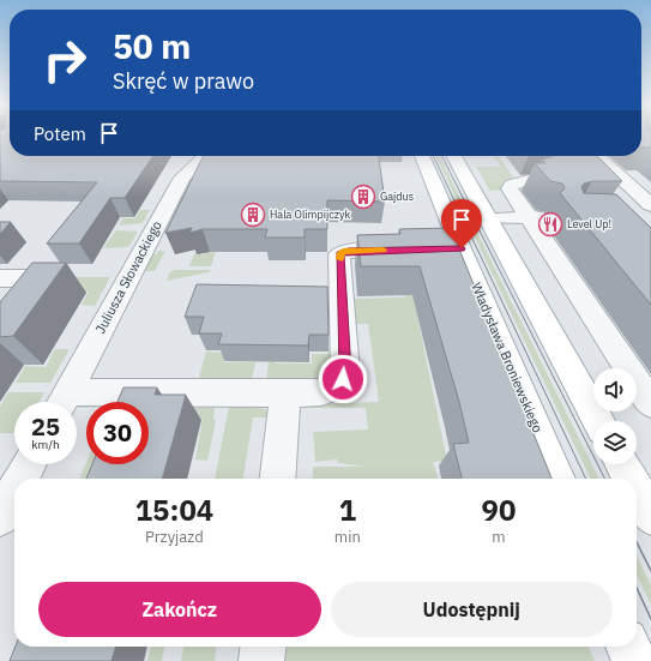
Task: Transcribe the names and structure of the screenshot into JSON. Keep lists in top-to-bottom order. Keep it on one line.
{"streets":{"main road":["Władysława Broniewskiego"],"street":["Juliusza Słowackiego"]},"places":{"building":["Gajdus","Hala Olimpijczyk"],"restaurant":["Level Up!"]},"page":{"turn":["50 m","Skręć w prawo"],"then":"Potem","speed":"25 km/h","limit":"30","eta":["15:04","Przyjazd","1","min","90","m"],"buttons":["Zakończ","Udostępnij"]}}
